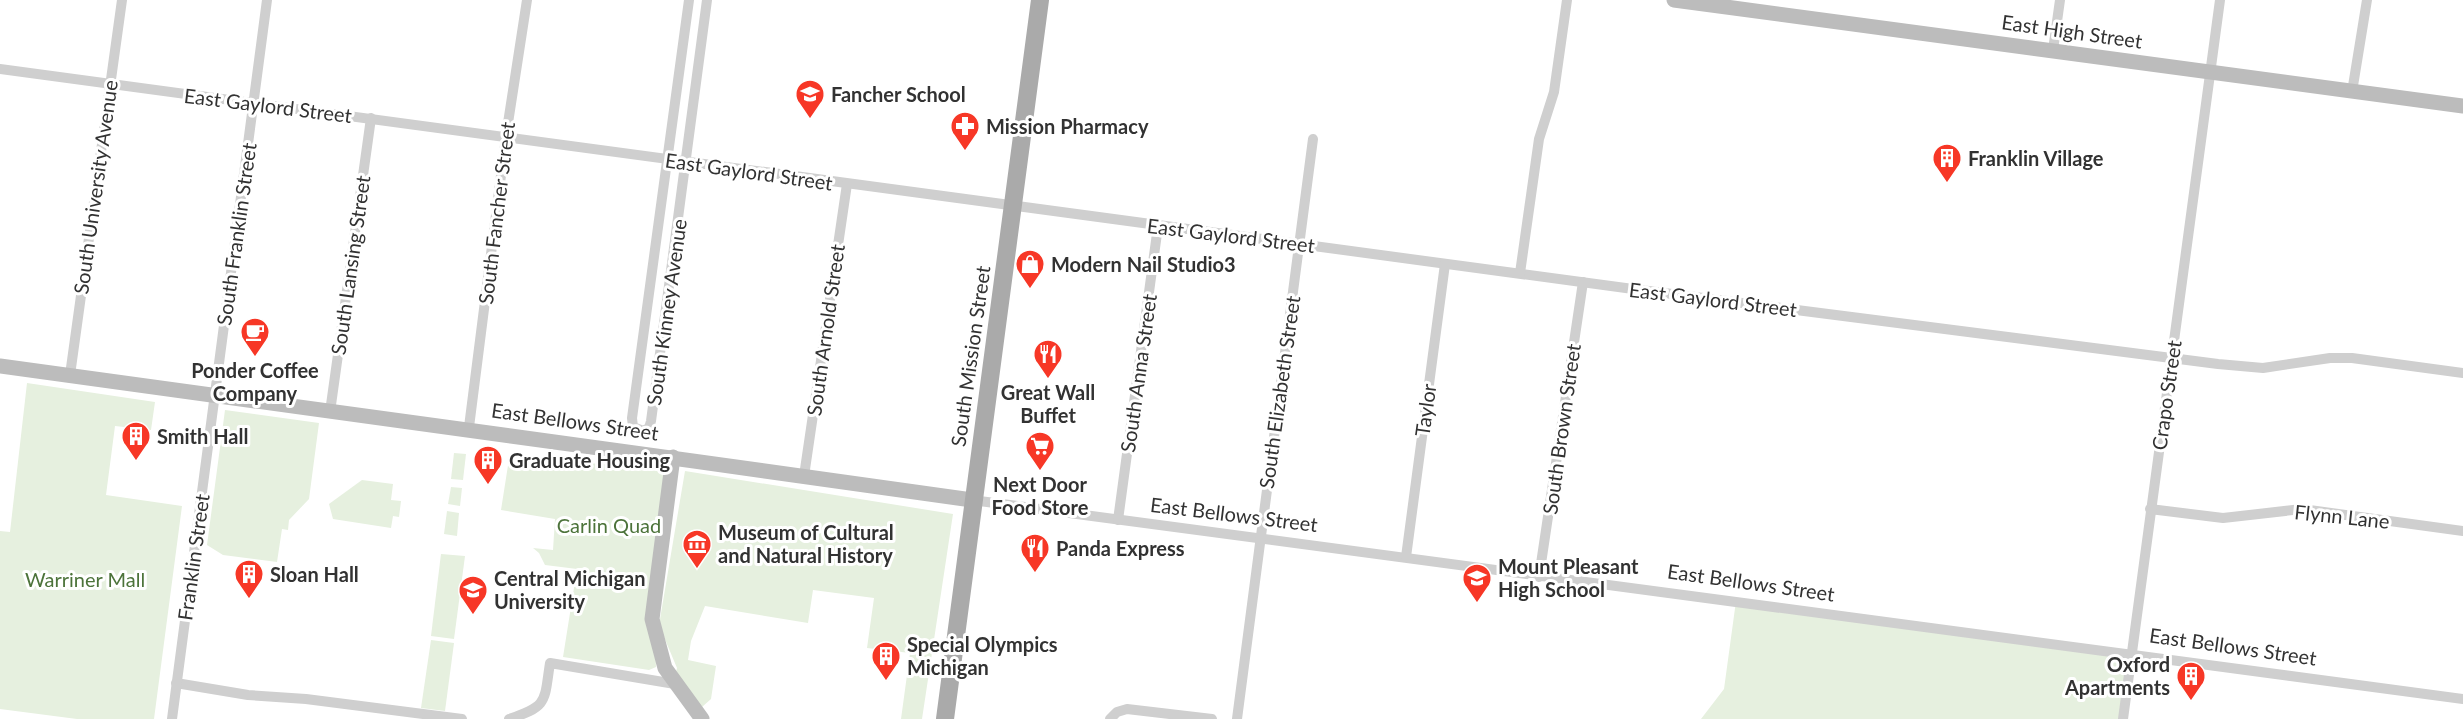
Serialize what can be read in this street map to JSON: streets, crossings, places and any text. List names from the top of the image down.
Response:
{
  "streets": {
    "main road": ["South Mission Street"],
    "street": [
      "East High Street",
      "East Gaylord Street",
      "South University Avenue",
      "South Fancher Street",
      "South Franklin Street",
      "South Lansing Street",
      "South Kinney Avenue",
      "South Arnold Street",
      "South Anna Street",
      "South Elizabeth Street",
      "Crapo Street",
      "Taylor",
      "East Bellows Street",
      "South Brown Street",
      "Flynn Lane",
      "Franklin Street"
    ]
  },
  "crossings": [
    ["East High Street", "Crapo Street"],
    ["East Gaylord Street", "South University Avenue"],
    ["East Gaylord Street", "South Fancher Street"],
    ["East Gaylord Street", "South Franklin Street"],
    ["East Gaylord Street", "South Lansing Street"],
    ["East Gaylord Street", "South Kinney Avenue"],
    ["East Gaylord Street", "South Arnold Street"],
    ["East Gaylord Street", "South Mission Street"],
    ["East Gaylord Street", "South Anna Street"],
    ["East Gaylord Street", "South Elizabeth Street"],
    ["East Gaylord Street", "Crapo Street"],
    ["East Gaylord Street", "Taylor"],
    ["East Gaylord Street", "South Brown Street"],
    ["South University Avenue", "East Bellows Street"],
    ["South Fancher Street", "East Bellows Street"],
    ["South Franklin Street", "East Bellows Street"],
    ["South Franklin Street", "Franklin Street"],
    ["South Lansing Street", "East Bellows Street"],
    ["South Arnold Street", "East Bellows Street"],
    ["South Mission Street", "East Bellows Street"],
    ["South Anna Street", "East Bellows Street"],
    ["South Elizabeth Street", "East Bellows Street"],
    ["Crapo Street", "East Bellows Street"],
    ["Crapo Street", "Flynn Lane"],
    ["Taylor", "East Bellows Street"],
    ["East Bellows Street", "South Brown Street"],
    ["East Bellows Street", "Franklin Street"]
  ],
  "parks": ["Carlin Quad", "Warriner Mall"],
  "places": {
    "school or university": ["Fancher School", "Mount Pleasant High School", "Central Michigan University"],
    "pharmacy": ["Mission Pharmacy"],
    "building": [
      "Franklin Village",
      "Smith Hall",
      "Graduate Housing",
      "Sloan Hall",
      "Special Olympics Michigan",
      "Oxford Apartments"
    ],
    "shop": ["Modern Nail Studio3"],
    "cafe": ["Ponder Coffee Company"],
    "restaurant": ["Great Wall Buffet", "Panda Express"],
    "supermarket": ["Next Door Food Store"],
    "museum": ["Museum of Cultural and Natural History"]
  }
}
